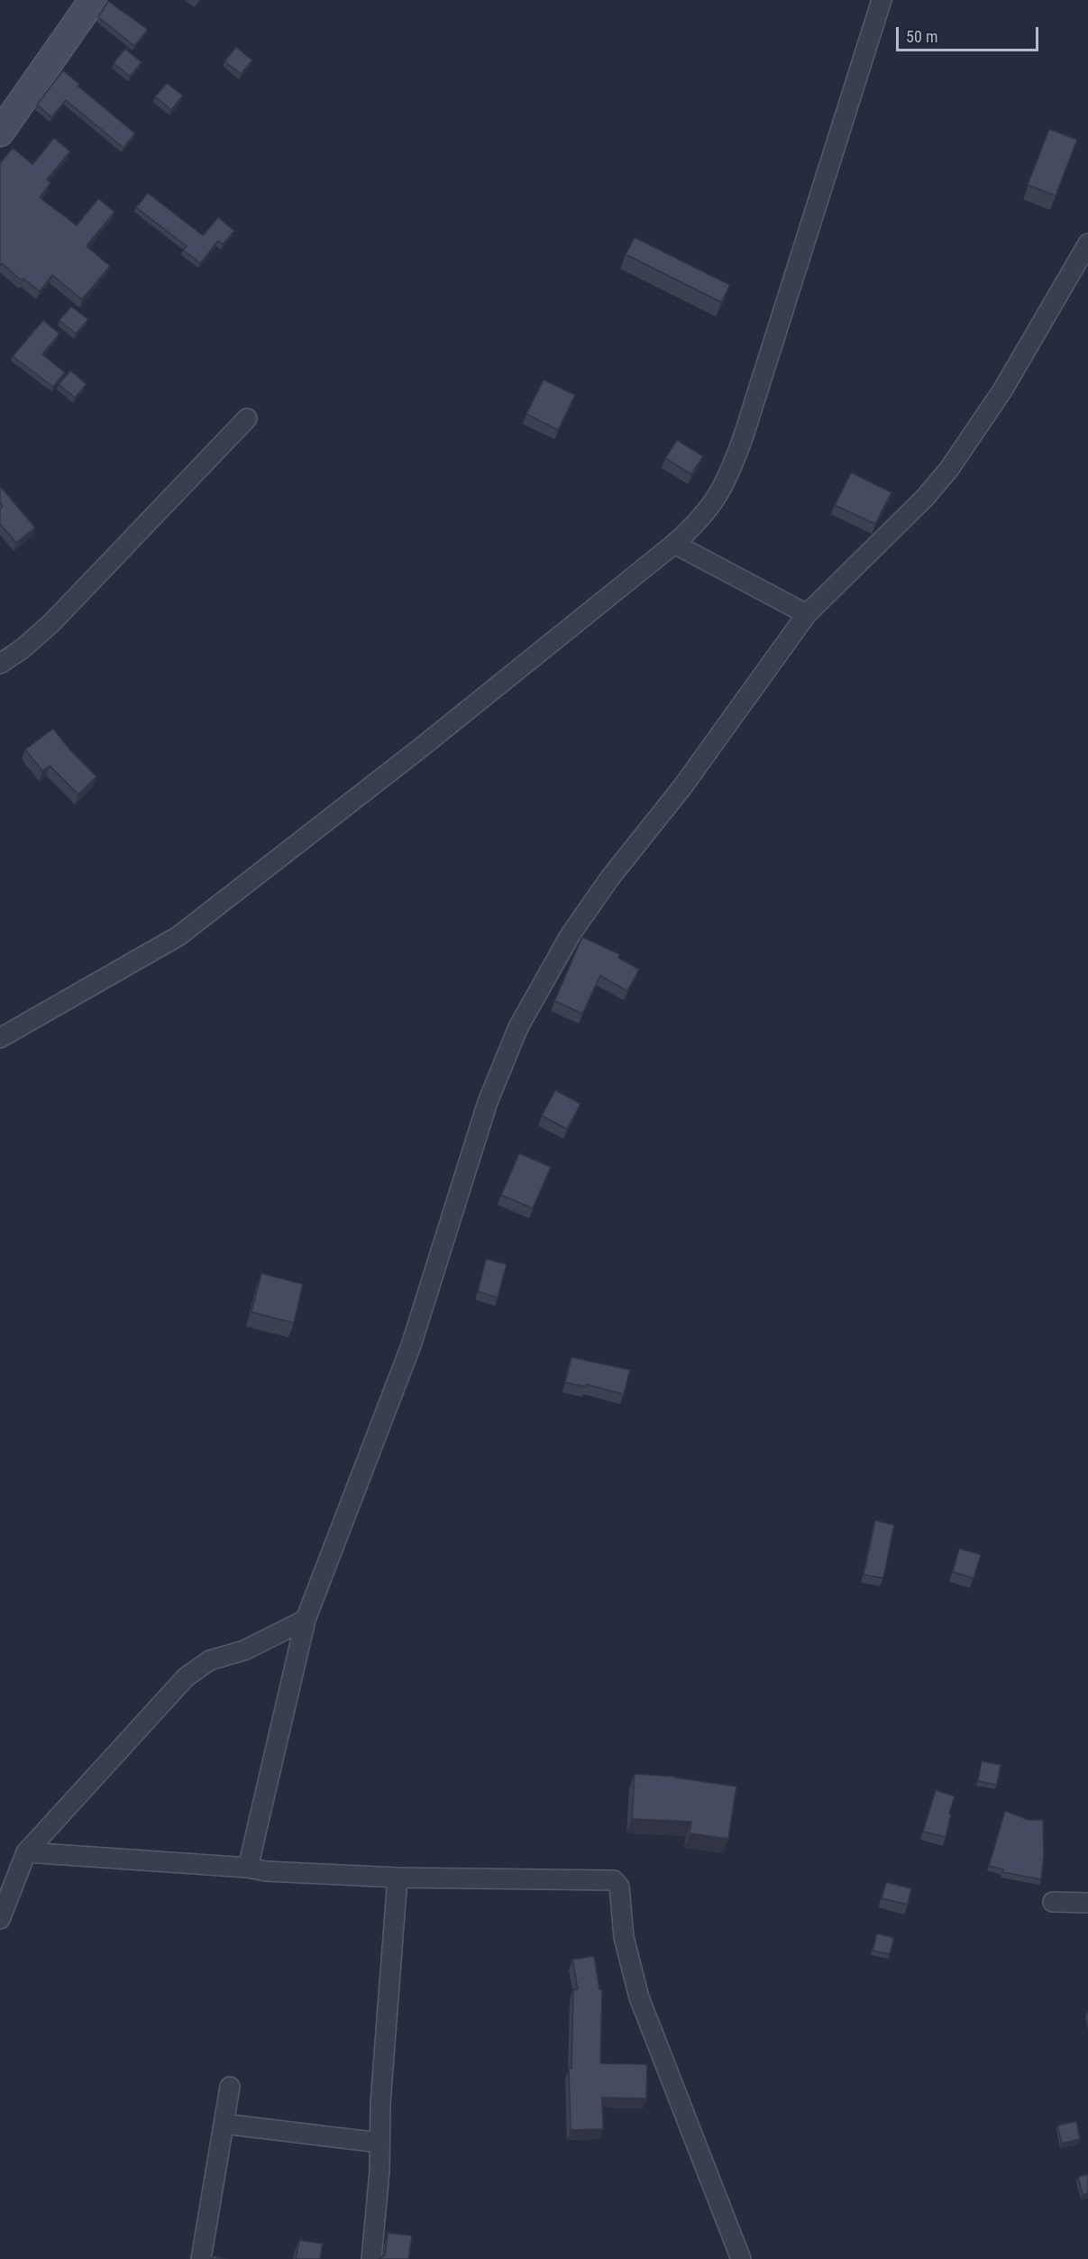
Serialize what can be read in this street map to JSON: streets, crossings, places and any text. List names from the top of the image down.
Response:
{
  "scale_bar": "50 m"
}
